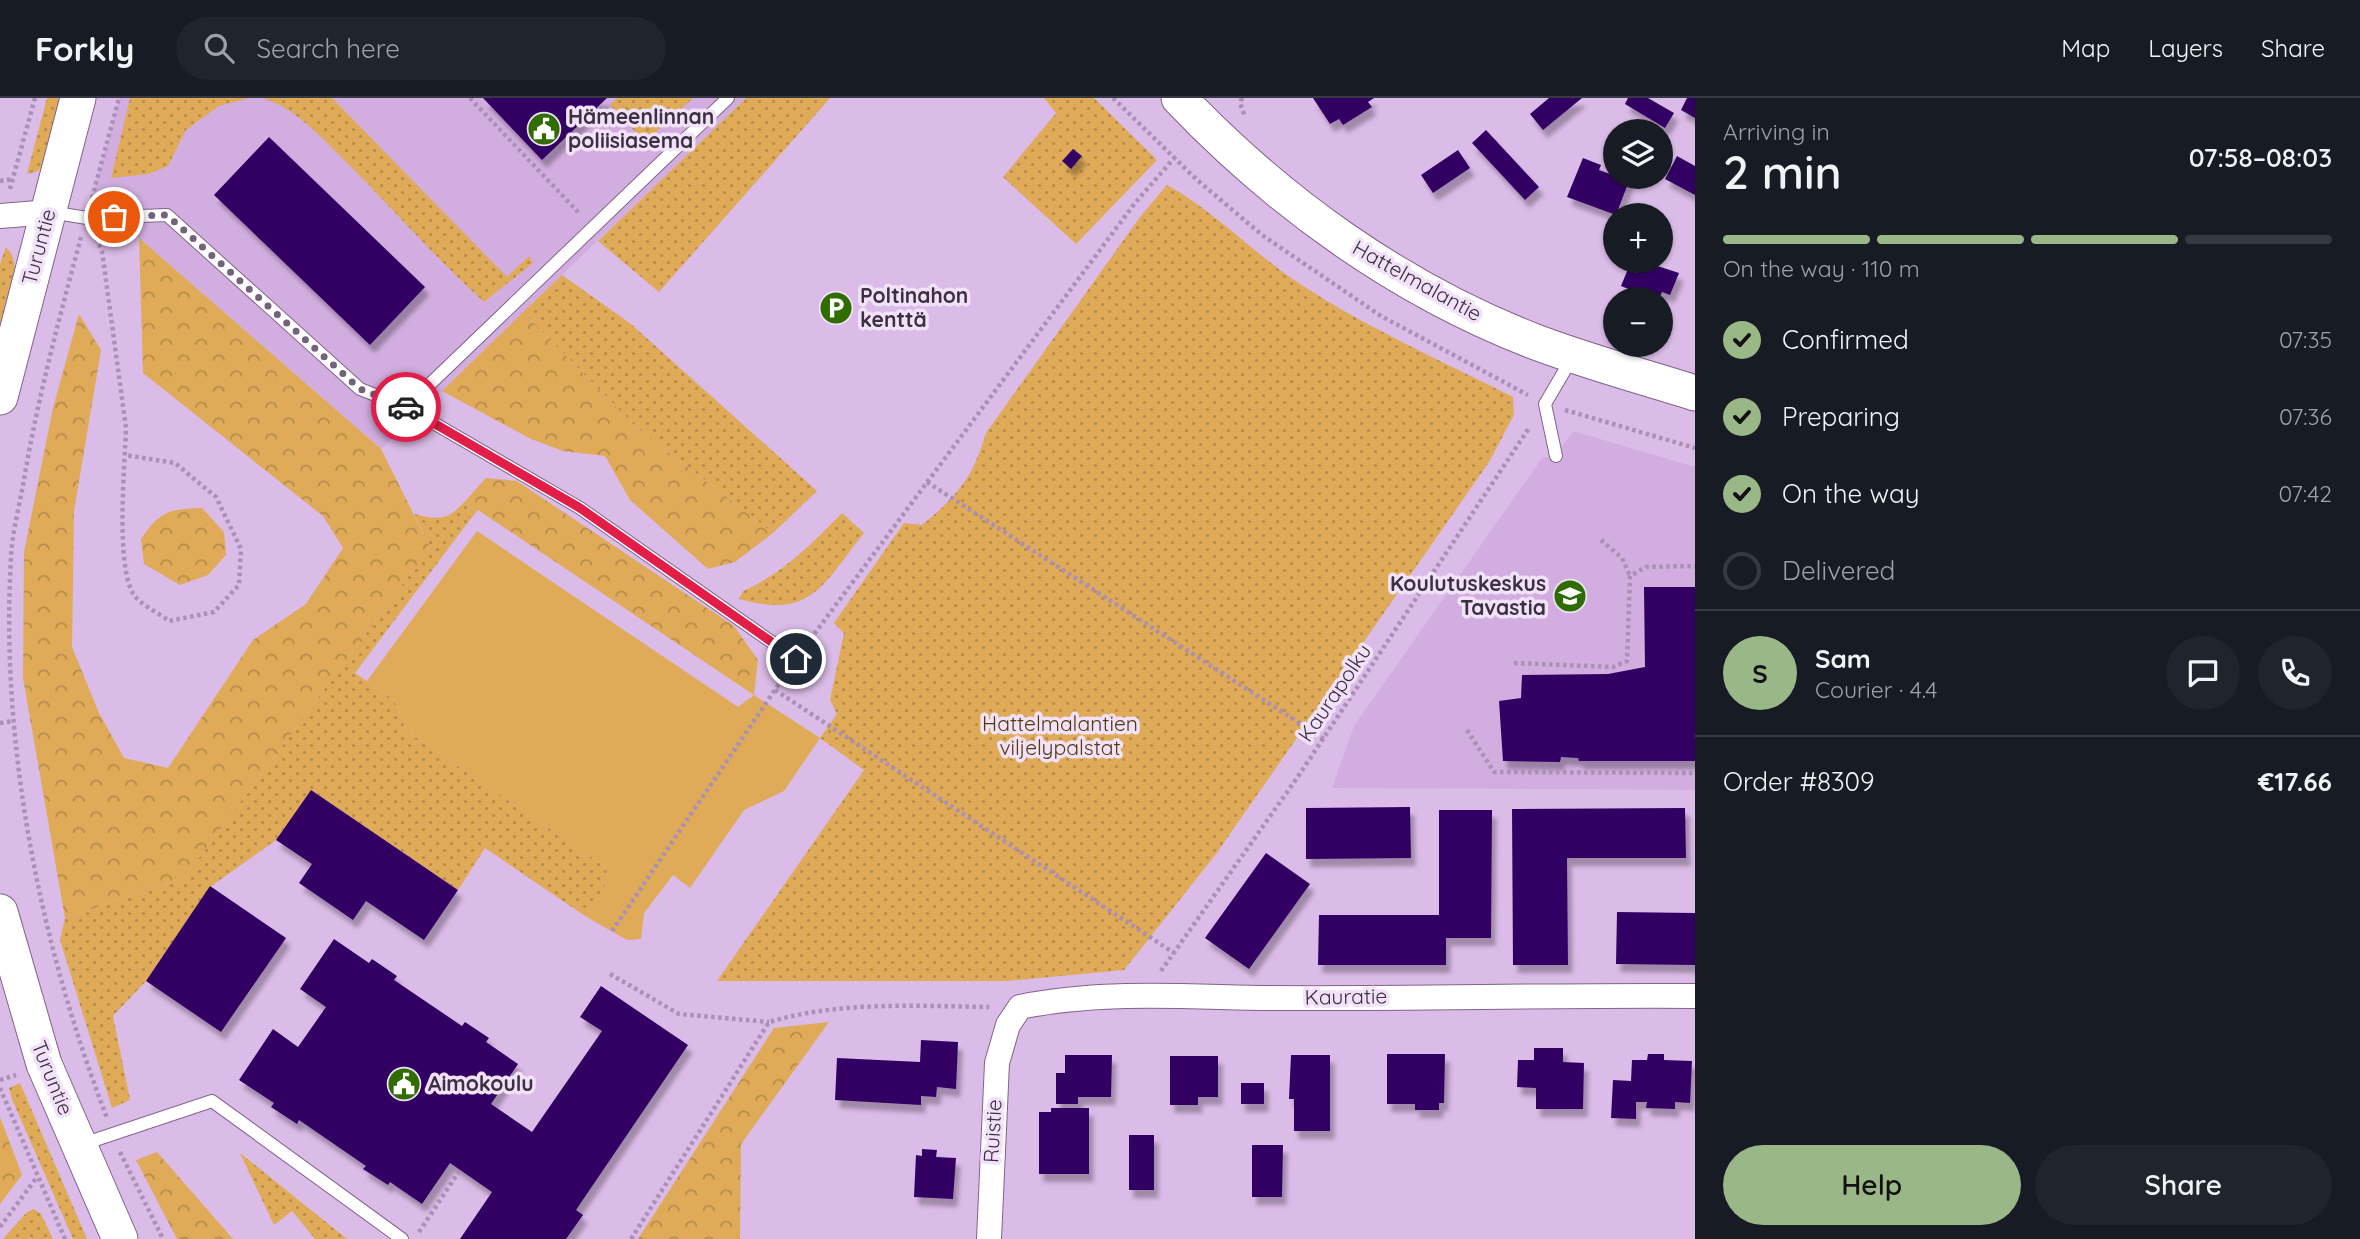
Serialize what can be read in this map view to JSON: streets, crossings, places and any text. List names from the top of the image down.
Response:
{
  "streets": {
    "main road": ["Turuntie", "Hattelmalantie"],
    "street": ["Kauratie", "Ruistie"],
    "path": ["Kaurapolku"]
  },
  "crossings": [
    ["Kaurapolku", "Kauratie"],
    ["Kauratie", "Ruistie"]
  ],
  "parks": ["Hattelmalantien viljelypalstat"],
  "places": {
    "public building": ["Hämeenlinnan poliisiasema", "Aimokoulu"],
    "parking": ["Poltinahon kenttä"],
    "school or university": ["Koulutuskeskus Tavastia"]
  },
  "page": {
    "header": "Forkly",
    "search": "Search here",
    "nav": ["Map", "Layers", "Share"],
    "heading": ["2 min", "Arriving in", "07:58–08:03"],
    "panel": [
      "Sam",
      "Courier · 4.4",
      "Order #8309",
      "€17.66"
    ],
    "map_buttons": ["+", "−"],
    "bar": "On the way · 110 m",
    "list": [
      ["Confirmed", "07:35"],
      ["Preparing", "07:36"],
      ["On the way", "07:42"],
      "Delivered"
    ],
    "round": "S",
    "buttons": ["Help", "Share"]
  }
}
